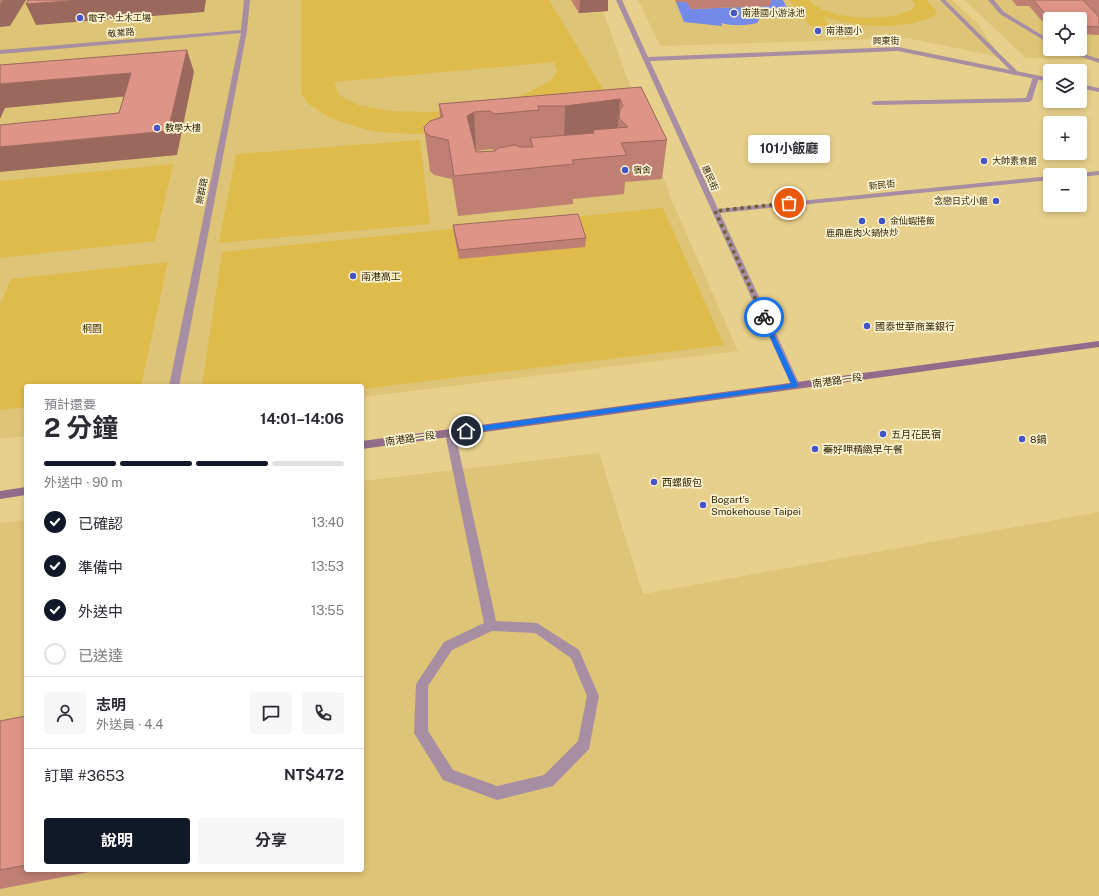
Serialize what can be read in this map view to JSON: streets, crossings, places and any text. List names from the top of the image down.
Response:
{
  "streets": {
    "main road": ["南港路一段"],
    "street": [
      "敬業路",
      "興東街",
      "惠民街",
      "新民街",
      "樂群路"
    ]
  },
  "crossings": [
    ["敬業路", "樂群路"],
    ["興東街", "惠民街"],
    ["惠民街", "新民街"],
    ["惠民街", "南港路一段"]
  ],
  "parks": ["桐園"],
  "places": [
    "南港國小游泳池",
    "電子、土木工場",
    "南港國小",
    "教學大樓",
    "大帥素食館",
    "宿舍",
    "念戀日式小館",
    "101小飯廳",
    "鹿鼎鹿肉火鍋快炒",
    "金仙蝦捲飯",
    "南港高工",
    "國泰世華商業銀行",
    "五月花民宿",
    "8鍋",
    "蓁好呷精緻早午餐",
    "西螺飯包",
    "Bogart's Smokehouse Taipei"
  ],
  "page": {
    "map_buttons": ["+", "−"],
    "bubble": "101小飯廳",
    "heading": ["2 分鐘", "預計還要", "14:01–14:06"],
    "panel": [
      "志明",
      "外送員 · 4.4",
      "訂單 #3653",
      "NT$472"
    ],
    "bar": "外送中 · 90 m",
    "list": [
      ["已確認", "13:40"],
      ["準備中", "13:53"],
      ["外送中", "13:55"],
      "已送達"
    ],
    "buttons": ["說明", "分享"]
  }
}
